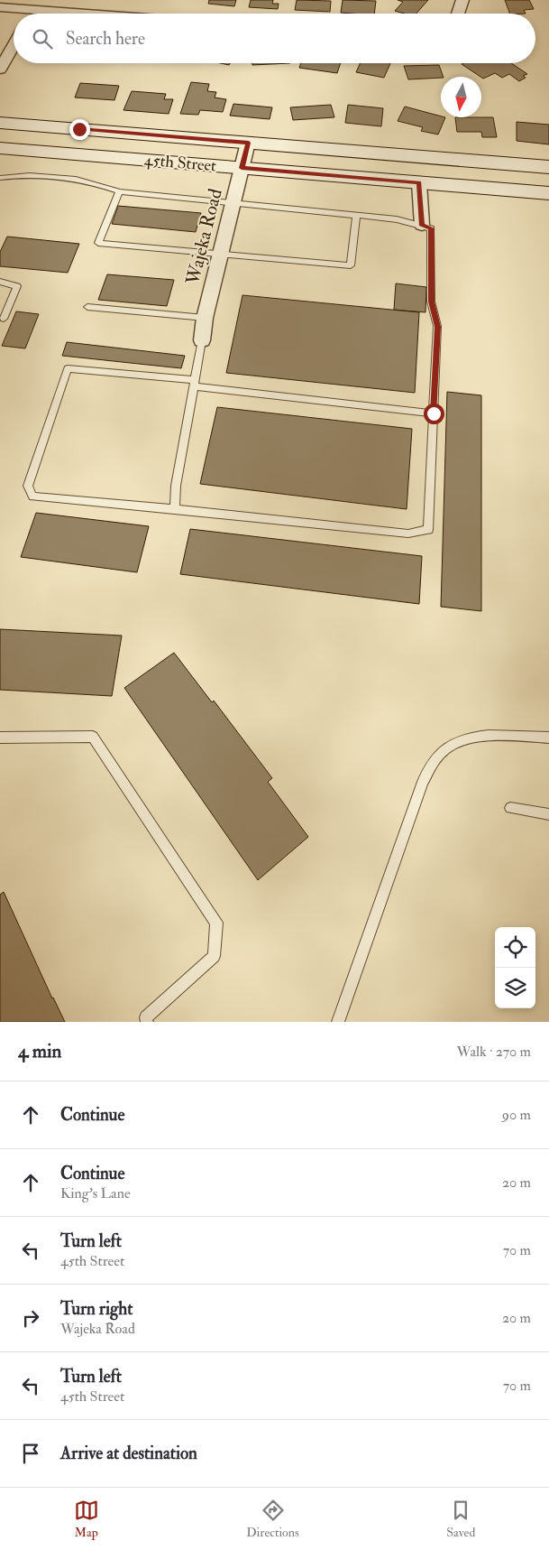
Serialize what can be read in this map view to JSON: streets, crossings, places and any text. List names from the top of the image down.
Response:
{
  "streets": {
    "main road": ["45th Street"],
    "street": ["Wajeka Road"]
  },
  "crossings": [
    ["45th Street", "Wajeka Road"]
  ],
  "north": "bottom",
  "page": {
    "search": "Search here",
    "heading": ["4 min", "Walk · 270 m"],
    "list": [
      ["Continue", "90 m"],
      ["Continue", "King's Lane", "20 m"],
      ["Turn left", "45th Street", "70 m"],
      ["Turn right", "Wajeka Road", "20 m"],
      ["Turn left", "45th Street", "70 m"],
      "Arrive at destination"
    ],
    "nav": ["Map", "Directions", "Saved"]
  }
}
